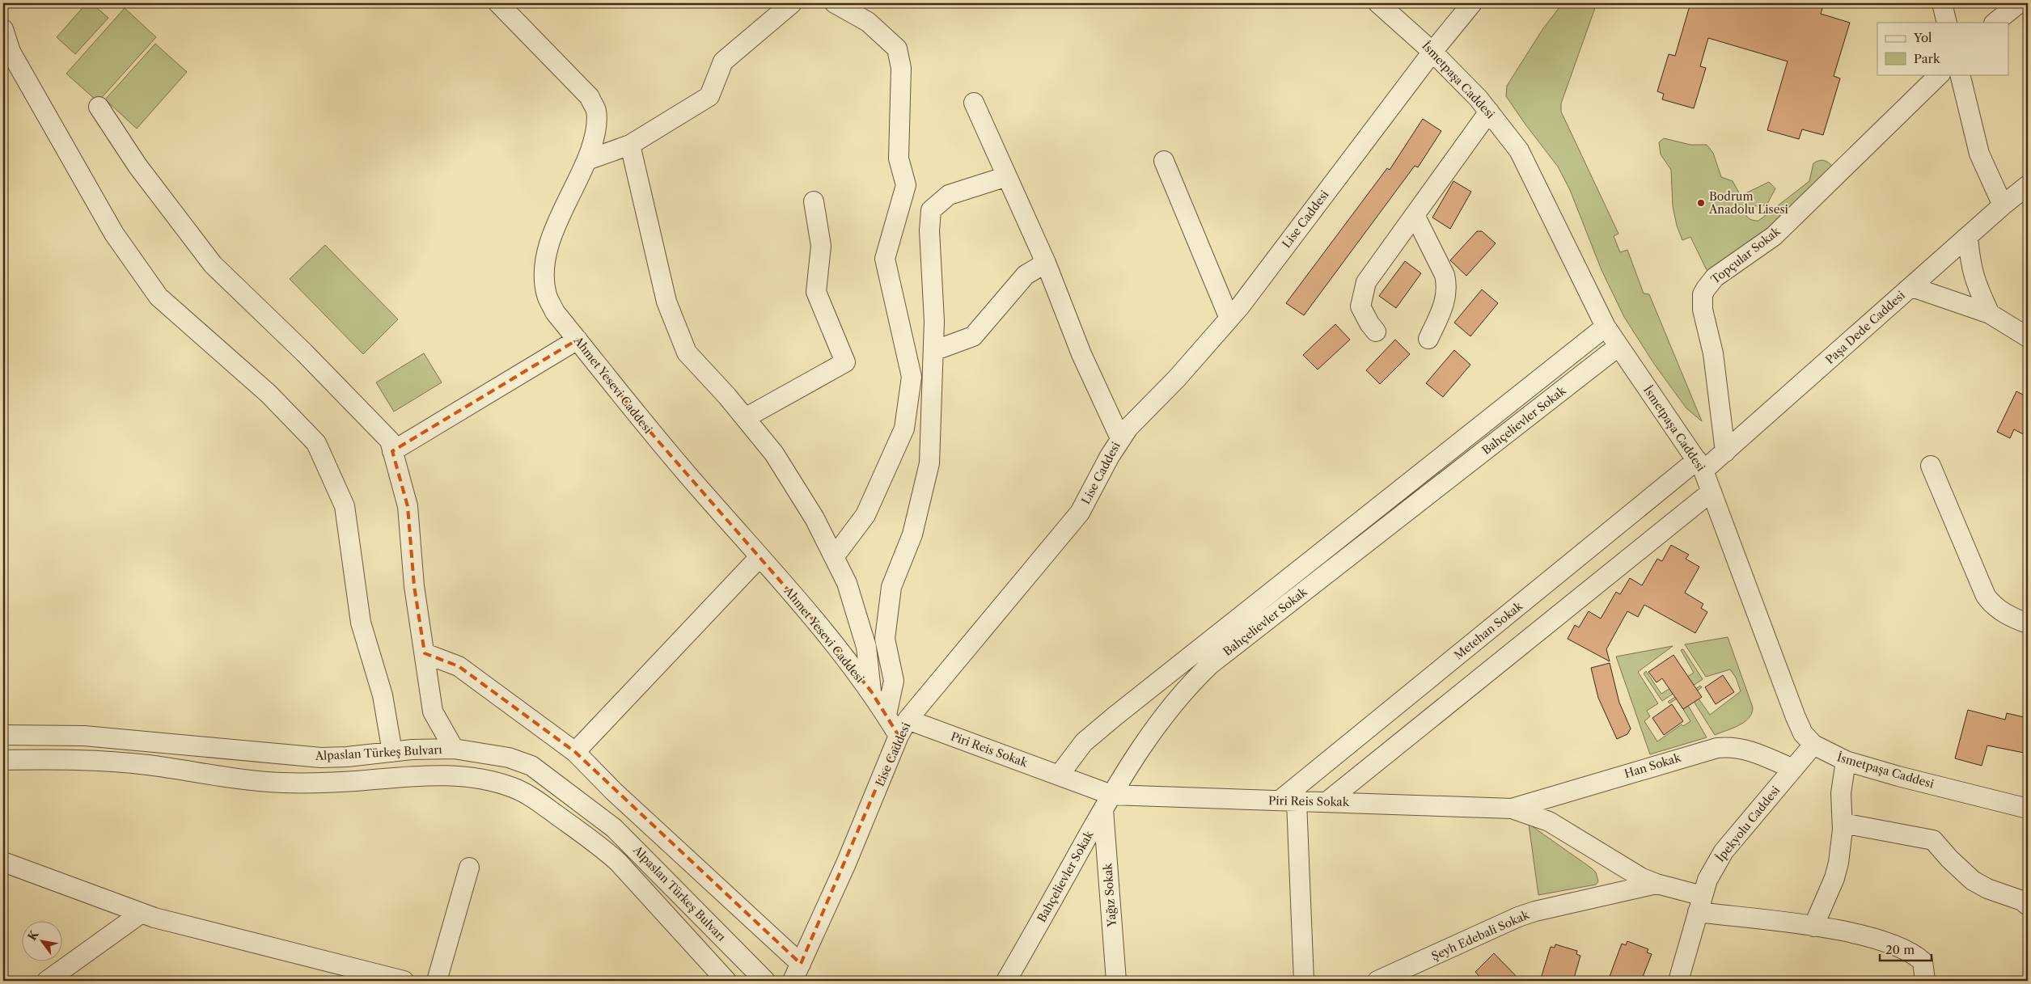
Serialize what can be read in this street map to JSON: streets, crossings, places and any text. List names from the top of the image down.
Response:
{
  "streets": {
    "street": [
      "İsmetpaşa Caddesi",
      "Lise Caddesi",
      "Topçular Sokak",
      "Paşa Dede Caddesi",
      "Ahmet Yesevi Caddesi",
      "Bahçelievler Sokak",
      "Metehan Sokak",
      "Piri Reis Sokak",
      "Alpaslan Türkeş Bulvarı",
      "Han Sokak",
      "İpekyolu Caddesi",
      "Yağız Sokak",
      "Şeyh Edebali Sokak"
    ]
  },
  "crossings": [
    ["İsmetpaşa Caddesi", "Lise Caddesi"],
    ["İsmetpaşa Caddesi", "Paşa Dede Caddesi"],
    ["İsmetpaşa Caddesi", "Bahçelievler Sokak"],
    ["İsmetpaşa Caddesi", "Metehan Sokak"],
    ["İsmetpaşa Caddesi", "İpekyolu Caddesi"],
    ["Lise Caddesi", "Ahmet Yesevi Caddesi"],
    ["Lise Caddesi", "Piri Reis Sokak"],
    ["Topçular Sokak", "Paşa Dede Caddesi"],
    ["Paşa Dede Caddesi", "Metehan Sokak"],
    ["Ahmet Yesevi Caddesi", "Piri Reis Sokak"],
    ["Bahçelievler Sokak", "Piri Reis Sokak"],
    ["Bahçelievler Sokak", "Yağız Sokak"],
    ["Metehan Sokak", "Piri Reis Sokak"],
    ["Piri Reis Sokak", "Han Sokak"],
    ["Piri Reis Sokak", "İpekyolu Caddesi"],
    ["Piri Reis Sokak", "Yağız Sokak"],
    ["Piri Reis Sokak", "Şeyh Edebali Sokak"],
    ["Han Sokak", "İpekyolu Caddesi"]
  ],
  "places": ["Bodrum Anadolu Lisesi"],
  "legend": ["Yol", "Park"],
  "scale_bar": "20 m",
  "north": "top left"
}
